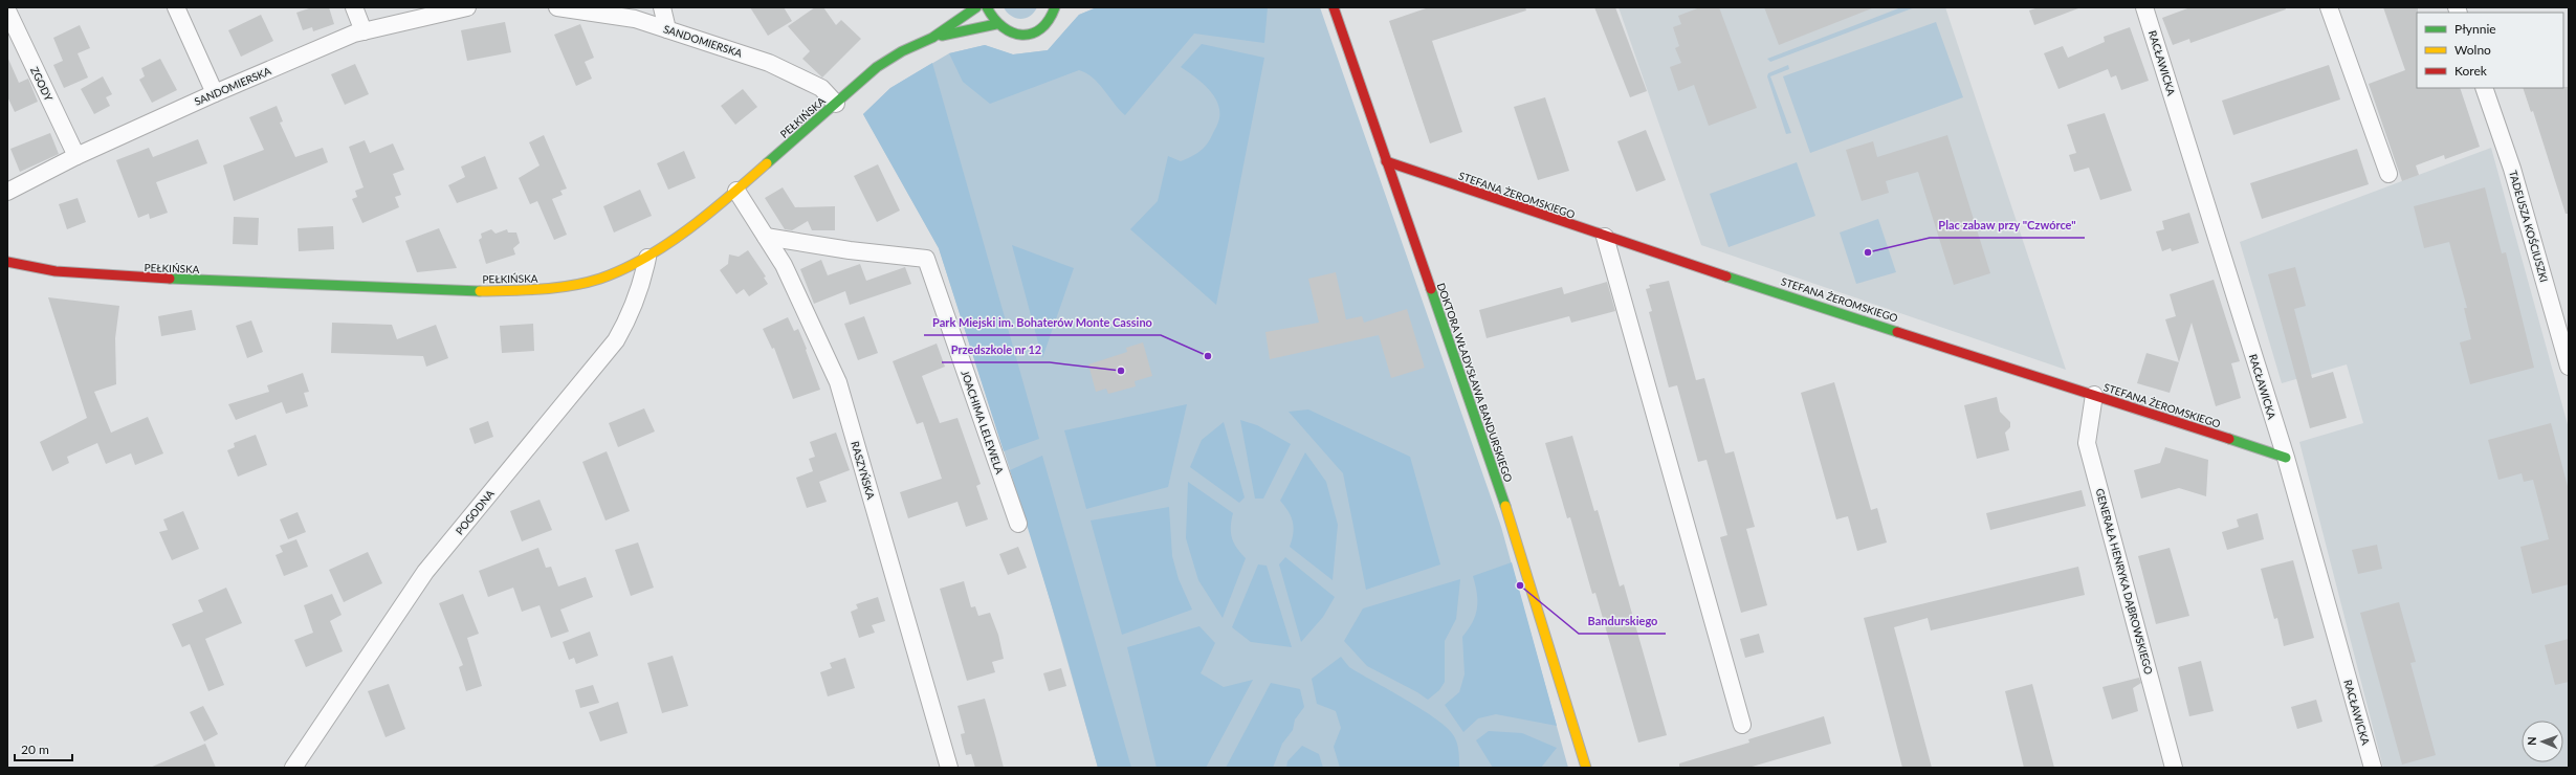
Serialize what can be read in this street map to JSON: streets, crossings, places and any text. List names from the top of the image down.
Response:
{
  "streets": {
    "street": [
      "SANDOMIERSKA",
      "RACŁAWICKA",
      "ZGODY",
      "PEŁKIŃSKA",
      "STEFANA ŻEROMSKIEGO",
      "TADEUSZA KOŚCIUSZKI",
      "DOKTORA WŁADYSŁAWA BANDURSKIEGO",
      "JOACHIMA LELEWELA",
      "RASZYŃSKA",
      "POGODNA",
      "GENERAŁA HENRYKA DĄBROWSKIEGO"
    ]
  },
  "crossings": [
    ["SANDOMIERSKA", "ZGODY"],
    ["SANDOMIERSKA", "PEŁKIŃSKA"],
    ["RACŁAWICKA", "STEFANA ŻEROMSKIEGO"],
    ["PEŁKIŃSKA", "RASZYŃSKA"],
    ["PEŁKIŃSKA", "POGODNA"],
    ["STEFANA ŻEROMSKIEGO", "DOKTORA WŁADYSŁAWA BANDURSKIEGO"],
    ["STEFANA ŻEROMSKIEGO", "GENERAŁA HENRYKA DĄBROWSKIEGO"],
    ["JOACHIMA LELEWELA", "RASZYŃSKA"]
  ],
  "places": [
    "Plac zabaw przy \"Czwórce\"",
    "Park Miejski im. Bohaterów Monte Cassino",
    "Przedszkole nr 12",
    "Bandurskiego"
  ],
  "legend": ["Płynnie", "Wolno", "Korek"],
  "scale_bar": "20 m",
  "north": "left"
}
